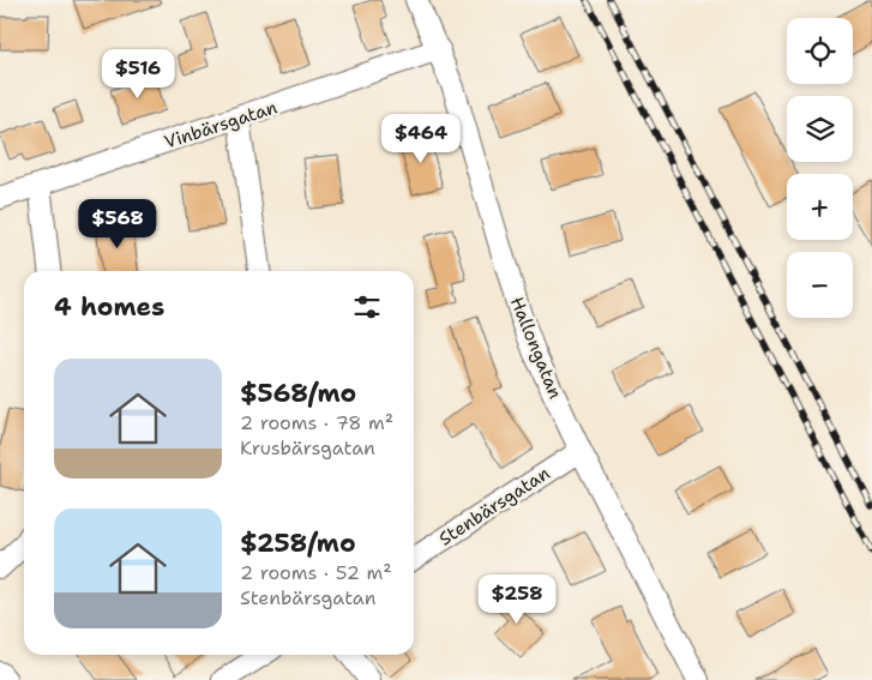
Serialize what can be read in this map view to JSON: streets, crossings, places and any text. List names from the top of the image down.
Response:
{
  "streets": {
    "street": ["Vinbärsgatan", "Hallongatan", "Stenbärsgatan"]
  },
  "crossings": [
    ["Vinbärsgatan", "Hallongatan"],
    ["Hallongatan", "Stenbärsgatan"]
  ],
  "page": {
    "map_buttons": ["+", "−"],
    "price": [
      "$516",
      "$464",
      "$568",
      "$258"
    ],
    "heading": "4 homes",
    "list": [
      {
        "name": "$568/mo",
        "note": "2 rooms · 78 m² · Krusbärsgatan"
      },
      {
        "name": "$258/mo",
        "note": "2 rooms · 52 m² · Stenbärsgatan"
      }
    ]
  }
}
